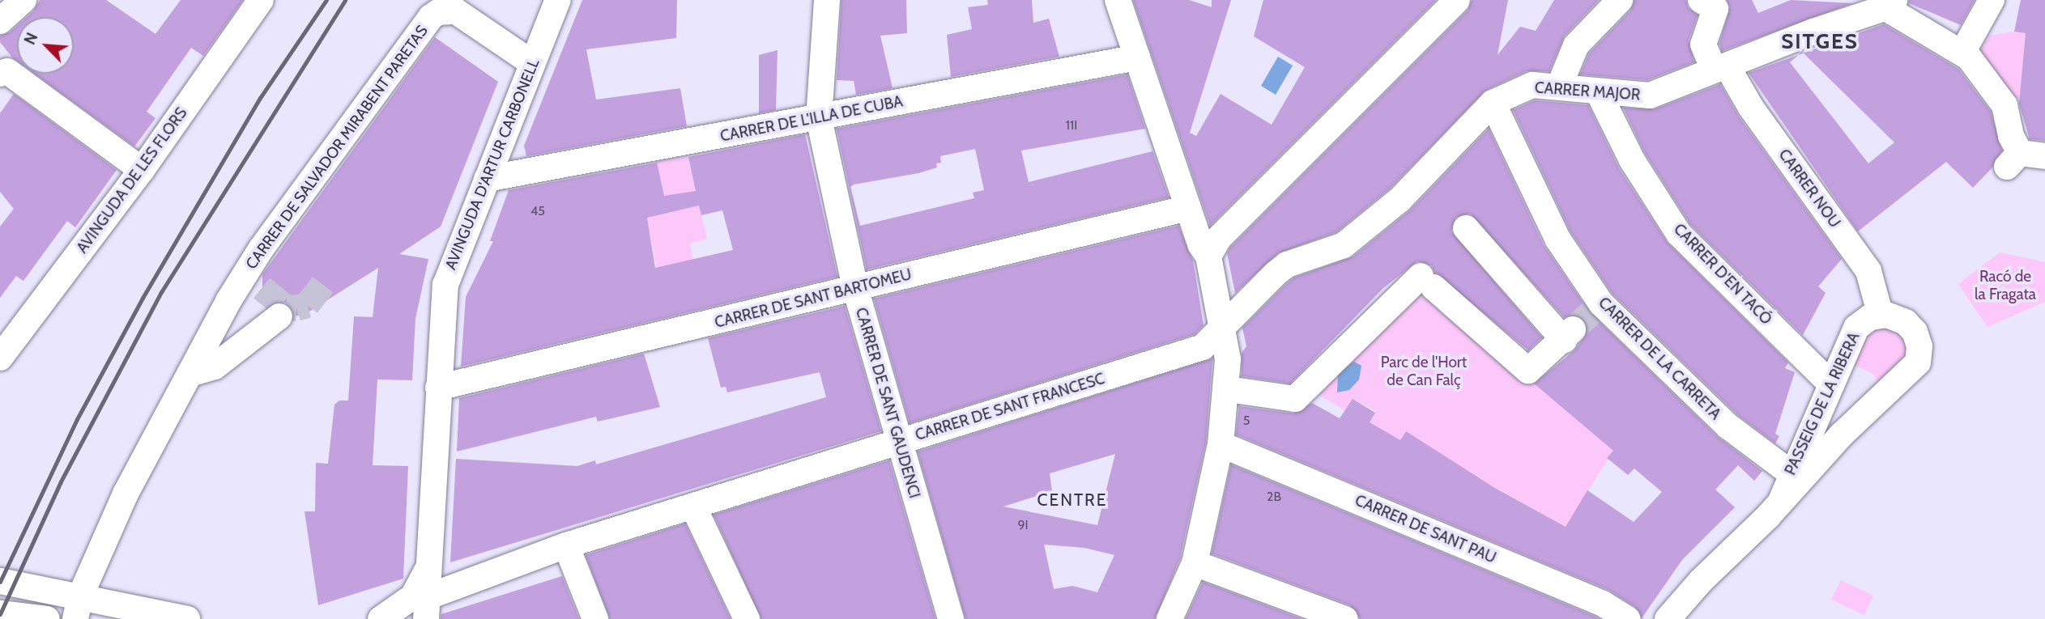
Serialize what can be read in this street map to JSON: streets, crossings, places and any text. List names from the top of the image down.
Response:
{
  "streets": {
    "street": [
      "CARRER MAJOR",
      "CARRER DE L'ILLA DE CUBA",
      "CARRER DE SALVADOR MIRABENT PARETAS",
      "AVINGUDA D'ARTUR CARBONELL",
      "AVINGUDA DE LES FLORS",
      "CARRER NOU",
      "CARRER D'EN TACÓ",
      "CARRER DE SANT BARTOMEU",
      "CARRER DE LA CARRETA",
      "CARRER DE SANT GAUDENCI",
      "PASSEIG DE LA RIBERA",
      "CARRER DE SANT FRANCESC",
      "CARRER DE SANT PAU"
    ]
  },
  "crossings": [
    ["CARRER MAJOR", "CARRER NOU"],
    ["CARRER MAJOR", "CARRER D'EN TACÓ"],
    ["CARRER MAJOR", "CARRER DE LA CARRETA"],
    ["CARRER MAJOR", "CARRER DE SANT FRANCESC"],
    ["CARRER DE L'ILLA DE CUBA", "AVINGUDA D'ARTUR CARBONELL"],
    ["CARRER DE L'ILLA DE CUBA", "CARRER DE SANT GAUDENCI"],
    ["CARRER DE SALVADOR MIRABENT PARETAS", "AVINGUDA D'ARTUR CARBONELL"],
    ["AVINGUDA D'ARTUR CARBONELL", "CARRER DE SANT BARTOMEU"],
    ["AVINGUDA D'ARTUR CARBONELL", "CARRER DE SANT FRANCESC"],
    ["CARRER NOU", "PASSEIG DE LA RIBERA"],
    ["CARRER D'EN TACÓ", "PASSEIG DE LA RIBERA"],
    ["CARRER DE SANT BARTOMEU", "CARRER DE SANT GAUDENCI"],
    ["CARRER DE LA CARRETA", "PASSEIG DE LA RIBERA"],
    ["CARRER DE SANT GAUDENCI", "CARRER DE SANT FRANCESC"]
  ],
  "districts": ["SITGES", "CENTRE"],
  "parks": ["Racó de la Fragata", "Parc de l'Hort de Can Falç"],
  "house_numbers": [
    "11I",
    "45",
    "5",
    "2B",
    "9I"
  ],
  "north": "top left"
}
